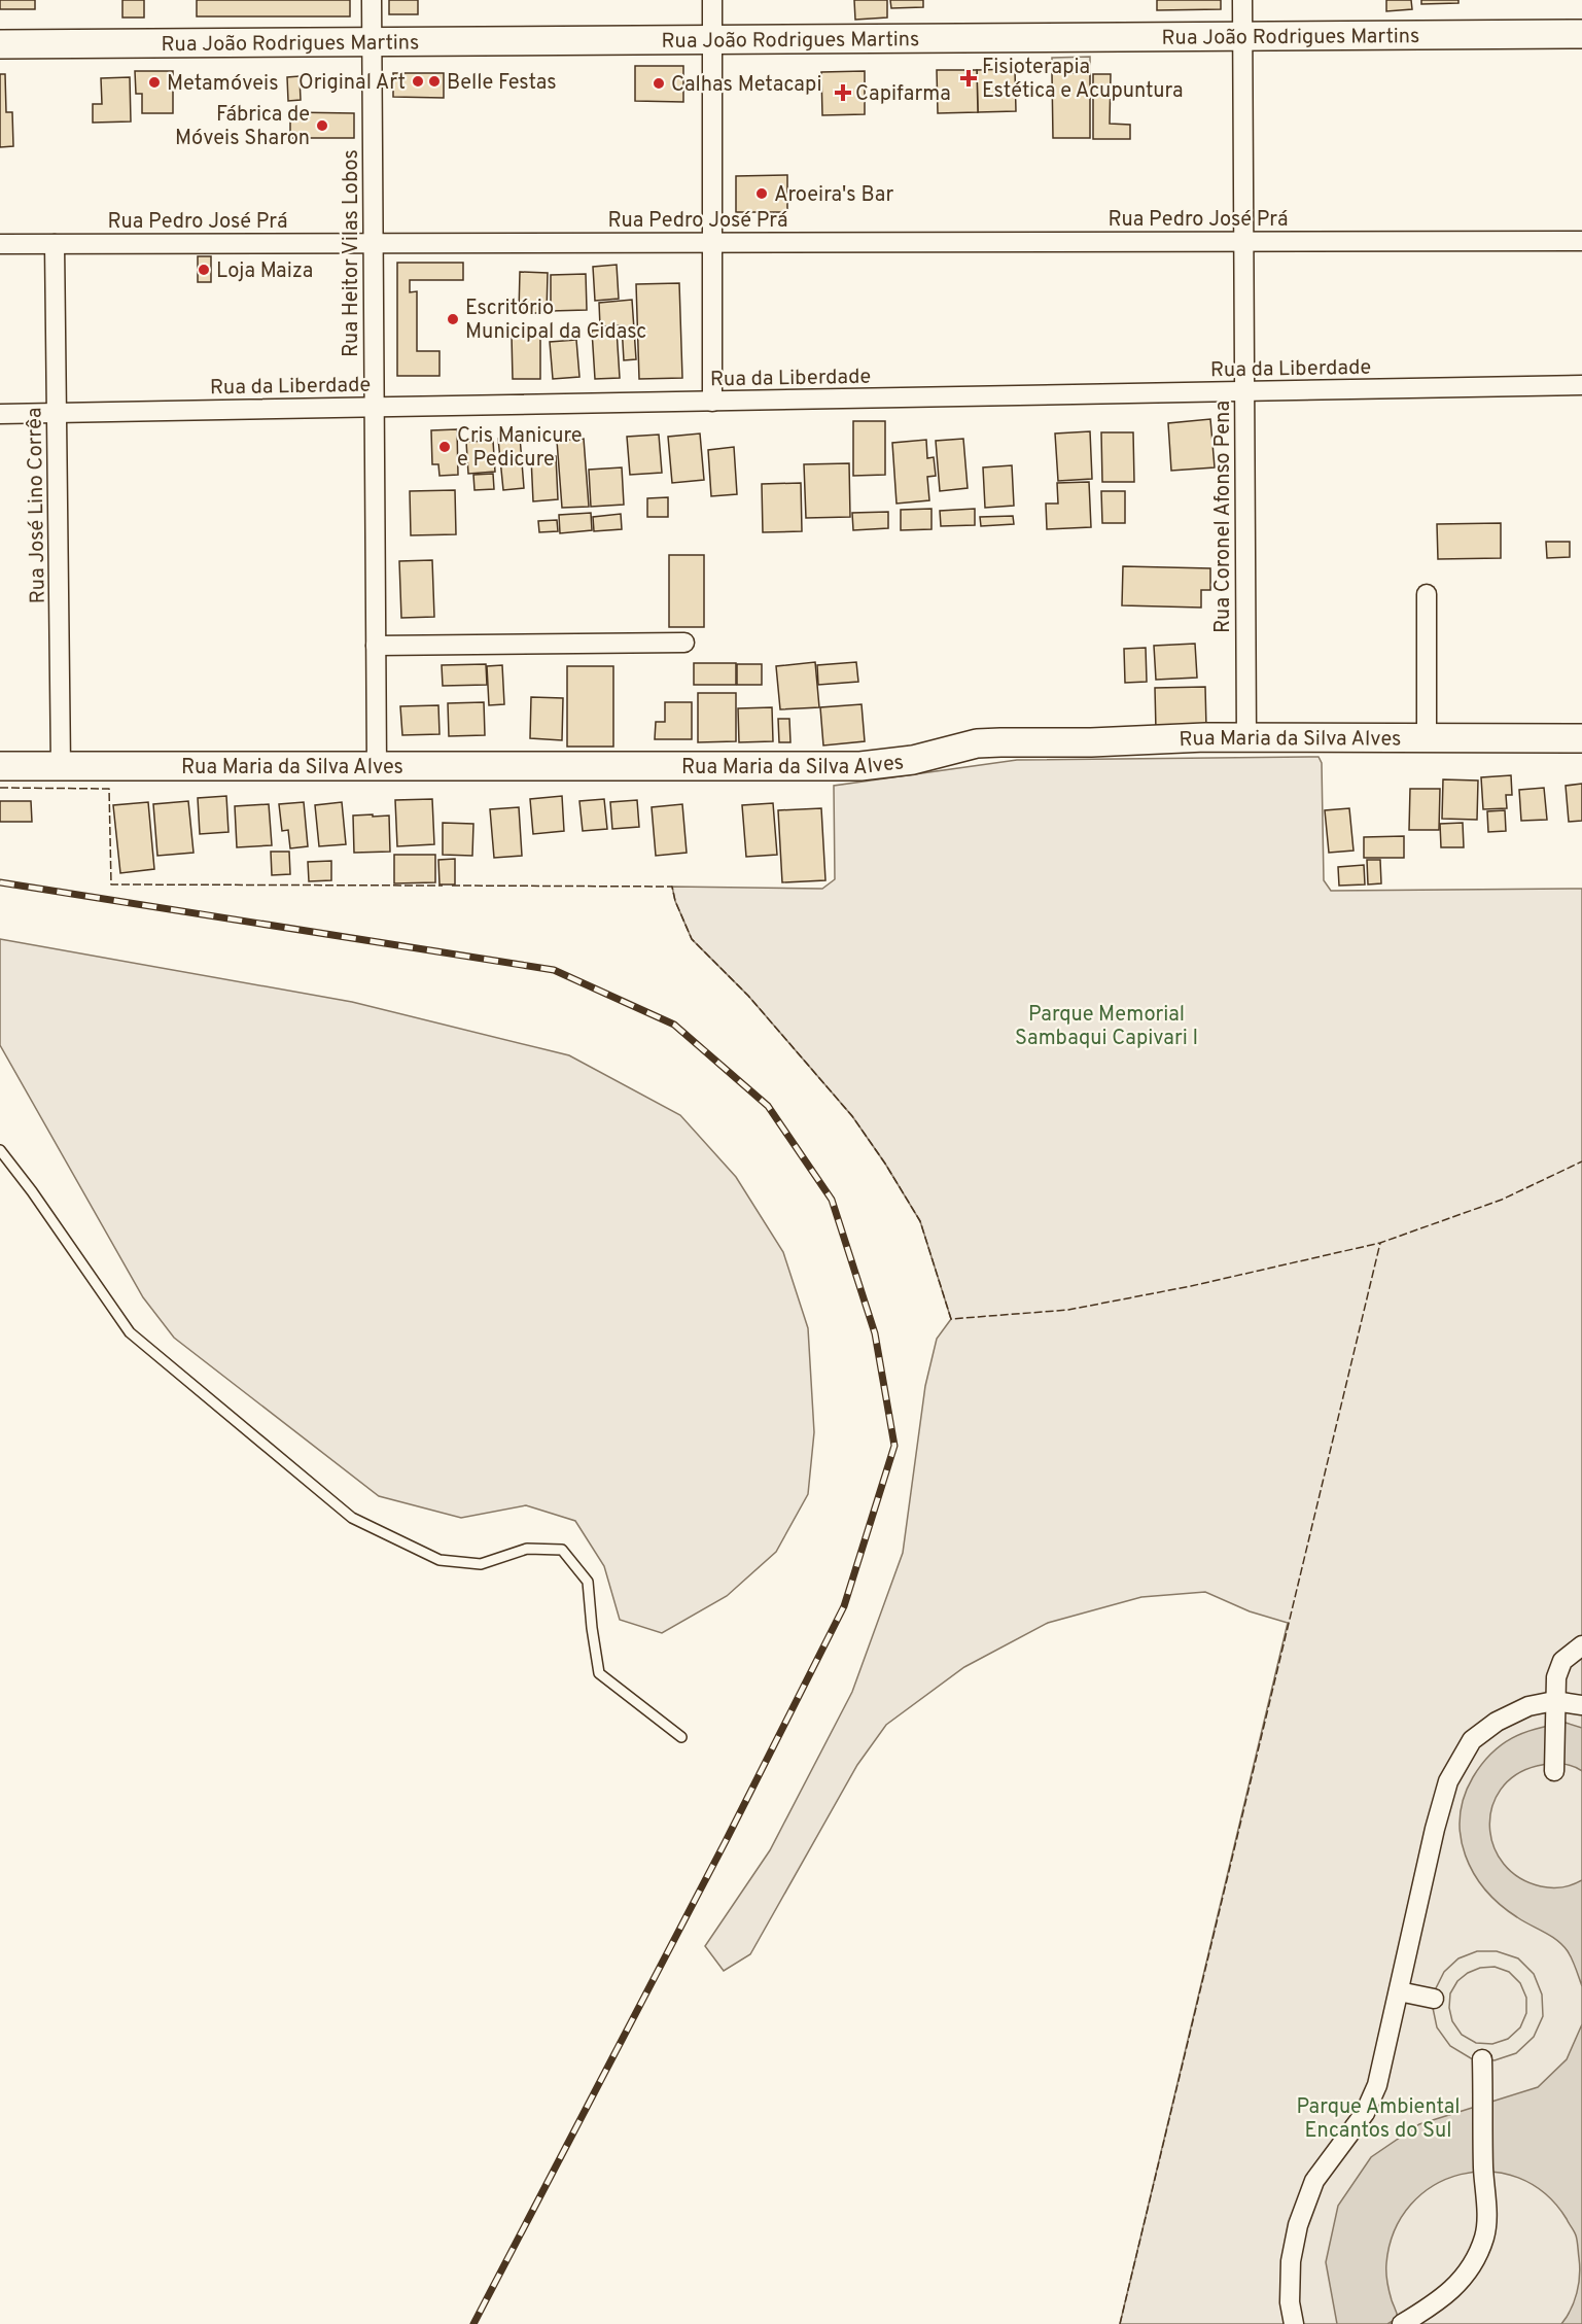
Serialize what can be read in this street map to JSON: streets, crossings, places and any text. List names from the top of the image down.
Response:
{
  "streets": {
    "street": [
      "Rua João Rodrigues Martins",
      "Rua Pedro José Prá",
      "Rua Heitor Vilas Lobos",
      "Rua da Liberdade",
      "Rua José Lino Corrêa",
      "Rua Coronel Afonso Pena",
      "Rua Maria da Silva Alves"
    ]
  },
  "crossings": [
    ["Rua João Rodrigues Martins", "Rua Heitor Vilas Lobos"],
    ["Rua João Rodrigues Martins", "Rua Coronel Afonso Pena"],
    ["Rua Pedro José Prá", "Rua Heitor Vilas Lobos"],
    ["Rua Pedro José Prá", "Rua José Lino Corrêa"],
    ["Rua Pedro José Prá", "Rua Coronel Afonso Pena"],
    ["Rua Heitor Vilas Lobos", "Rua da Liberdade"],
    ["Rua Heitor Vilas Lobos", "Rua Maria da Silva Alves"],
    ["Rua da Liberdade", "Rua José Lino Corrêa"],
    ["Rua da Liberdade", "Rua Coronel Afonso Pena"],
    ["Rua José Lino Corrêa", "Rua Maria da Silva Alves"],
    ["Rua Coronel Afonso Pena", "Rua Maria da Silva Alves"]
  ],
  "parks": ["Parque Memorial Sambaqui Capivari I", "Parque Ambiental Encantos do Sul"],
  "places": {
    "health": ["Fisioterapia Estética e Acupuntura", "Capifarma"],
    "other": [
      "Original Art",
      "Belle Festas",
      "Metamóveis",
      "Calhas Metacapi",
      "Fábrica de Móveis Sharon",
      "Aroeira's Bar",
      "Loja Maiza",
      "Escritório Municipal da Cidasc",
      "Cris Manicure e Pedicure"
    ]
  }
}
